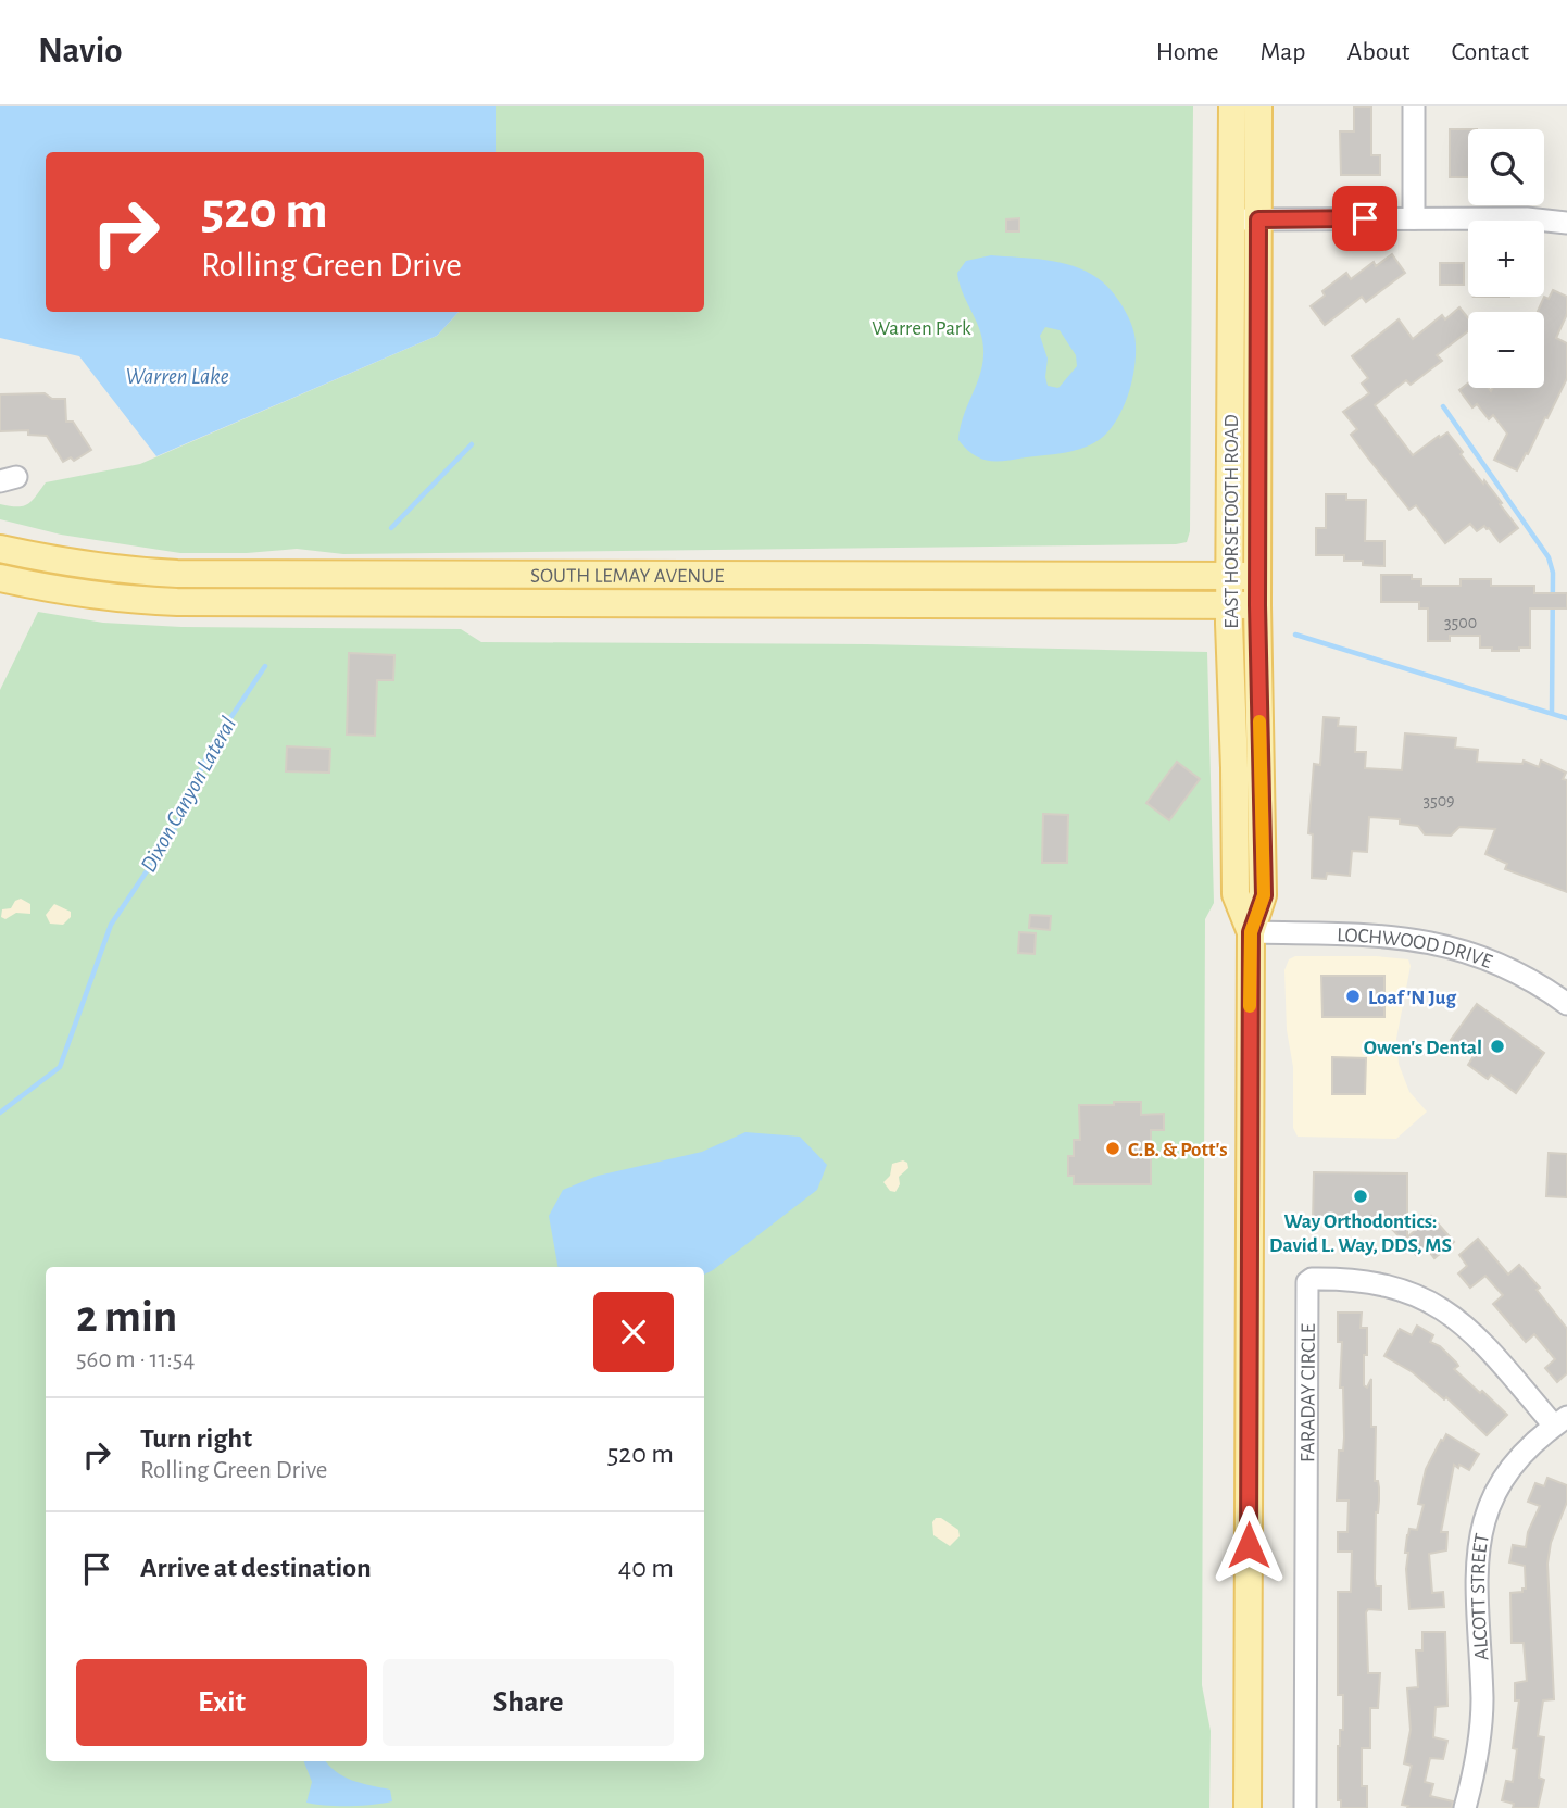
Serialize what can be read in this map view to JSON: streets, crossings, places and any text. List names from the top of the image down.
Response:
{
  "streets": {
    "main road": ["EAST HORSETOOTH ROAD", "SOUTH LEMAY AVENUE"],
    "street": ["LOCHWOOD DRIVE", "FARADAY CIRCLE", "ALCOTT STREET"]
  },
  "crossings": [
    ["EAST HORSETOOTH ROAD", "SOUTH LEMAY AVENUE"],
    ["EAST HORSETOOTH ROAD", "LOCHWOOD DRIVE"],
    ["FARADAY CIRCLE", "ALCOTT STREET"]
  ],
  "water": ["Warren Lake", "Dixon Canyon Lateral"],
  "parks": ["Warren Park"],
  "places": [
    "Loaf 'N Jug",
    "Owen's Dental",
    "C.B. & Pott's",
    "Way Orthodontics: David L. Way, DDS, MS"
  ],
  "house_numbers": ["3500", "3509"],
  "page": {
    "header": "Navio",
    "nav": [
      "Home",
      "Map",
      "About",
      "Contact"
    ],
    "map_buttons": ["+", "−"],
    "turn": ["520 m", "Rolling Green Drive"],
    "heading": ["2 min", "560 m · 11:54"],
    "list": [
      {
        "name": "Turn right",
        "note": "Rolling Green Drive",
        "value": "520 m"
      },
      {
        "name": "Arrive at destination",
        "value": "40 m"
      }
    ],
    "buttons": ["Exit", "Share"]
  }
}
